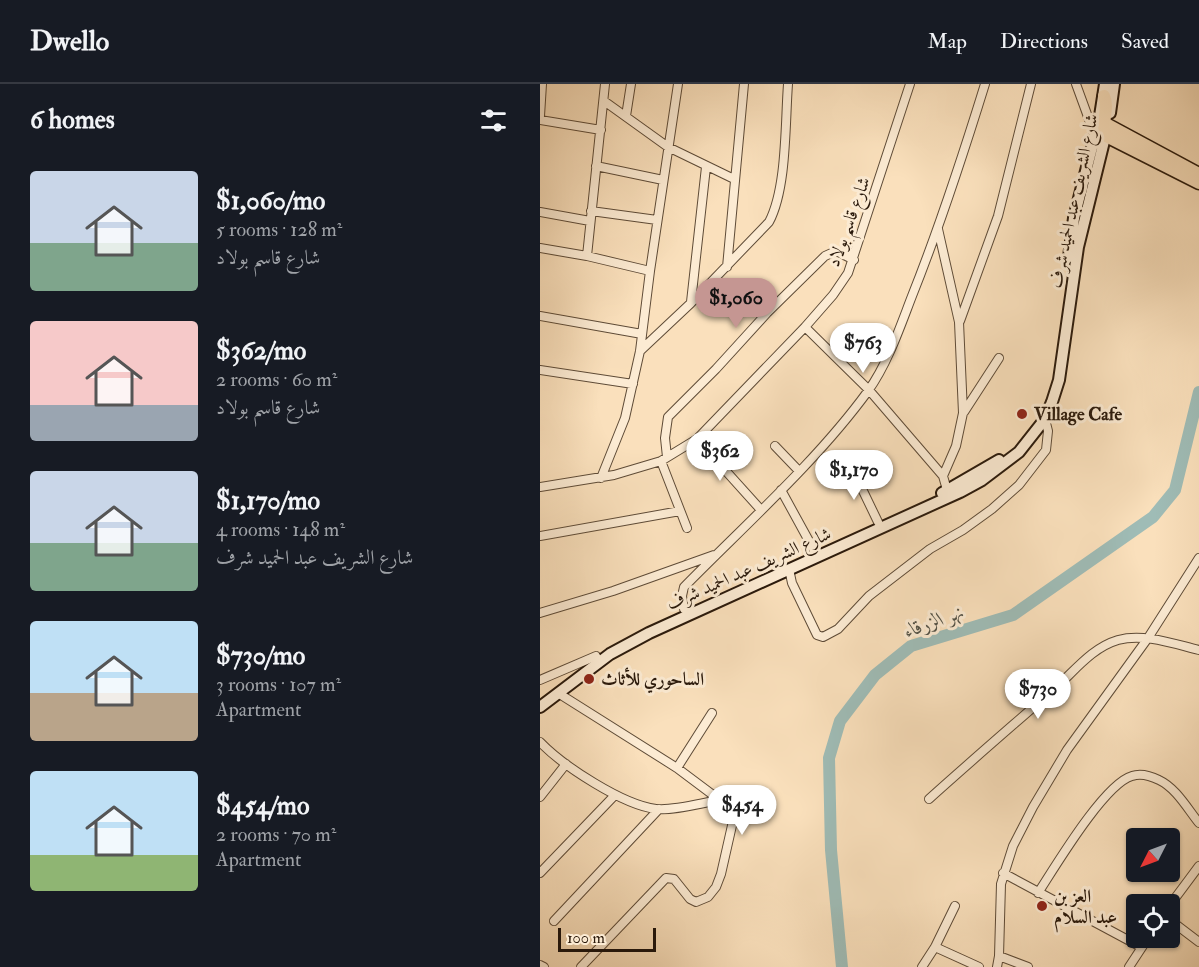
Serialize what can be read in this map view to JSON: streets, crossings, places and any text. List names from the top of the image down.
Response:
{
  "streets": {
    "main road": ["شارع الشريف عبد الحميد شرف"],
    "street": ["شارع قاسم بولاد"]
  },
  "water": ["نهر الزرقاء"],
  "places": ["Village Cafe", "الساحوري للأثاث", "العز بن عبد السلام"],
  "scale_bar": "100 m",
  "north": "bottom left",
  "page": {
    "header": "Dwello",
    "nav": ["Map", "Directions", "Saved"],
    "heading": "6 homes",
    "list": [
      {
        "name": "$1,060/mo",
        "note": "5 rooms · 128 m² · شارع قاسم بولاد"
      },
      {
        "name": "$362/mo",
        "note": "2 rooms · 60 m² · شارع قاسم بولاد"
      },
      {
        "name": "$1,170/mo",
        "note": "4 rooms · 148 m² · شارع الشريف عبد الحميد شرف"
      },
      {
        "name": "$730/mo",
        "note": "3 rooms · 107 m² · Apartment"
      },
      {
        "name": "$454/mo",
        "note": "2 rooms · 70 m² · Apartment"
      }
    ],
    "price": [
      "$1,060",
      "$763",
      "$362",
      "$1,170",
      "$730",
      "$454"
    ],
    "scale": "100 m"
  }
}
